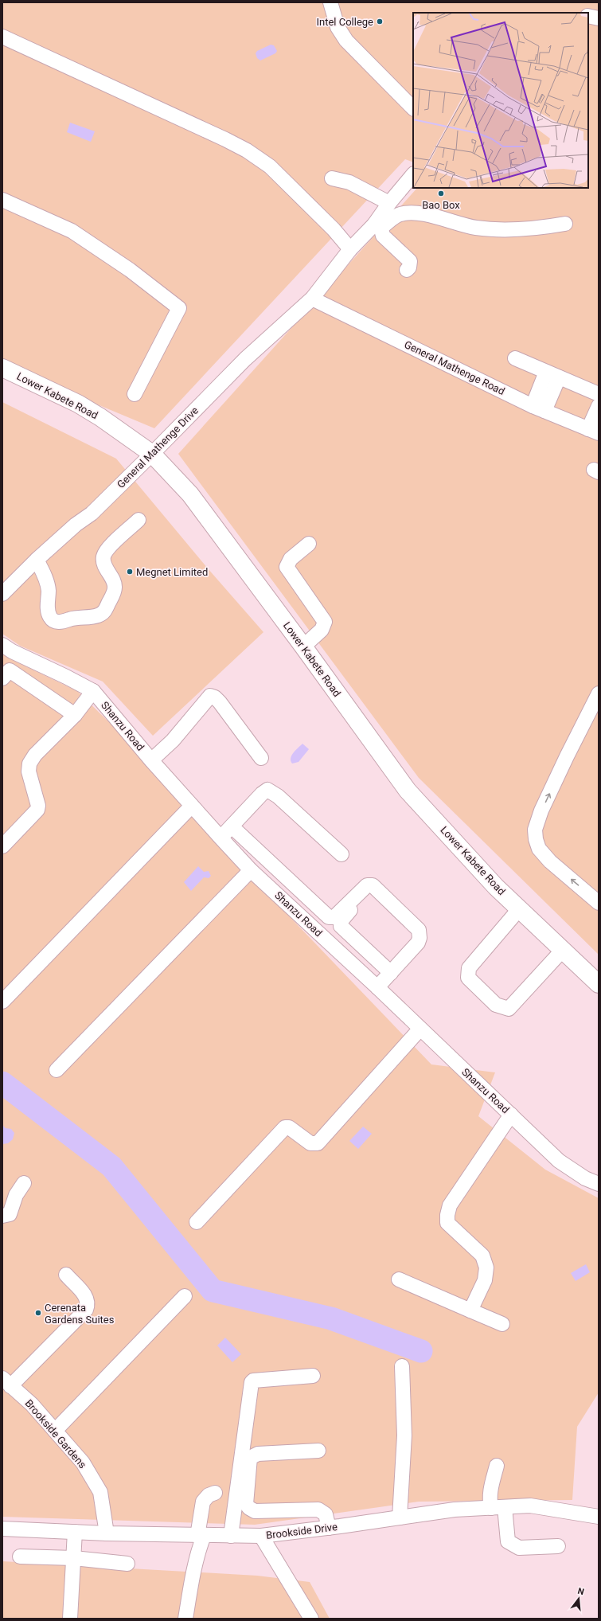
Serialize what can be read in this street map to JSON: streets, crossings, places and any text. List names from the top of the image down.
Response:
{
  "streets": {
    "main road": ["Lower Kabete Road"],
    "street": [
      "General Mathenge Road",
      "General Mathenge Drive",
      "Shanzu Road",
      "Brookside Gardens",
      "Brookside Drive"
    ]
  },
  "crossings": [
    ["General Mathenge Road", "General Mathenge Drive"],
    ["Lower Kabete Road", "General Mathenge Drive"],
    ["Brookside Gardens", "Brookside Drive"]
  ],
  "places": [
    "Intel College",
    "Bao Box",
    "Megnet Limited",
    "Cerenata Gardens Suites"
  ],
  "north": "top"
}
